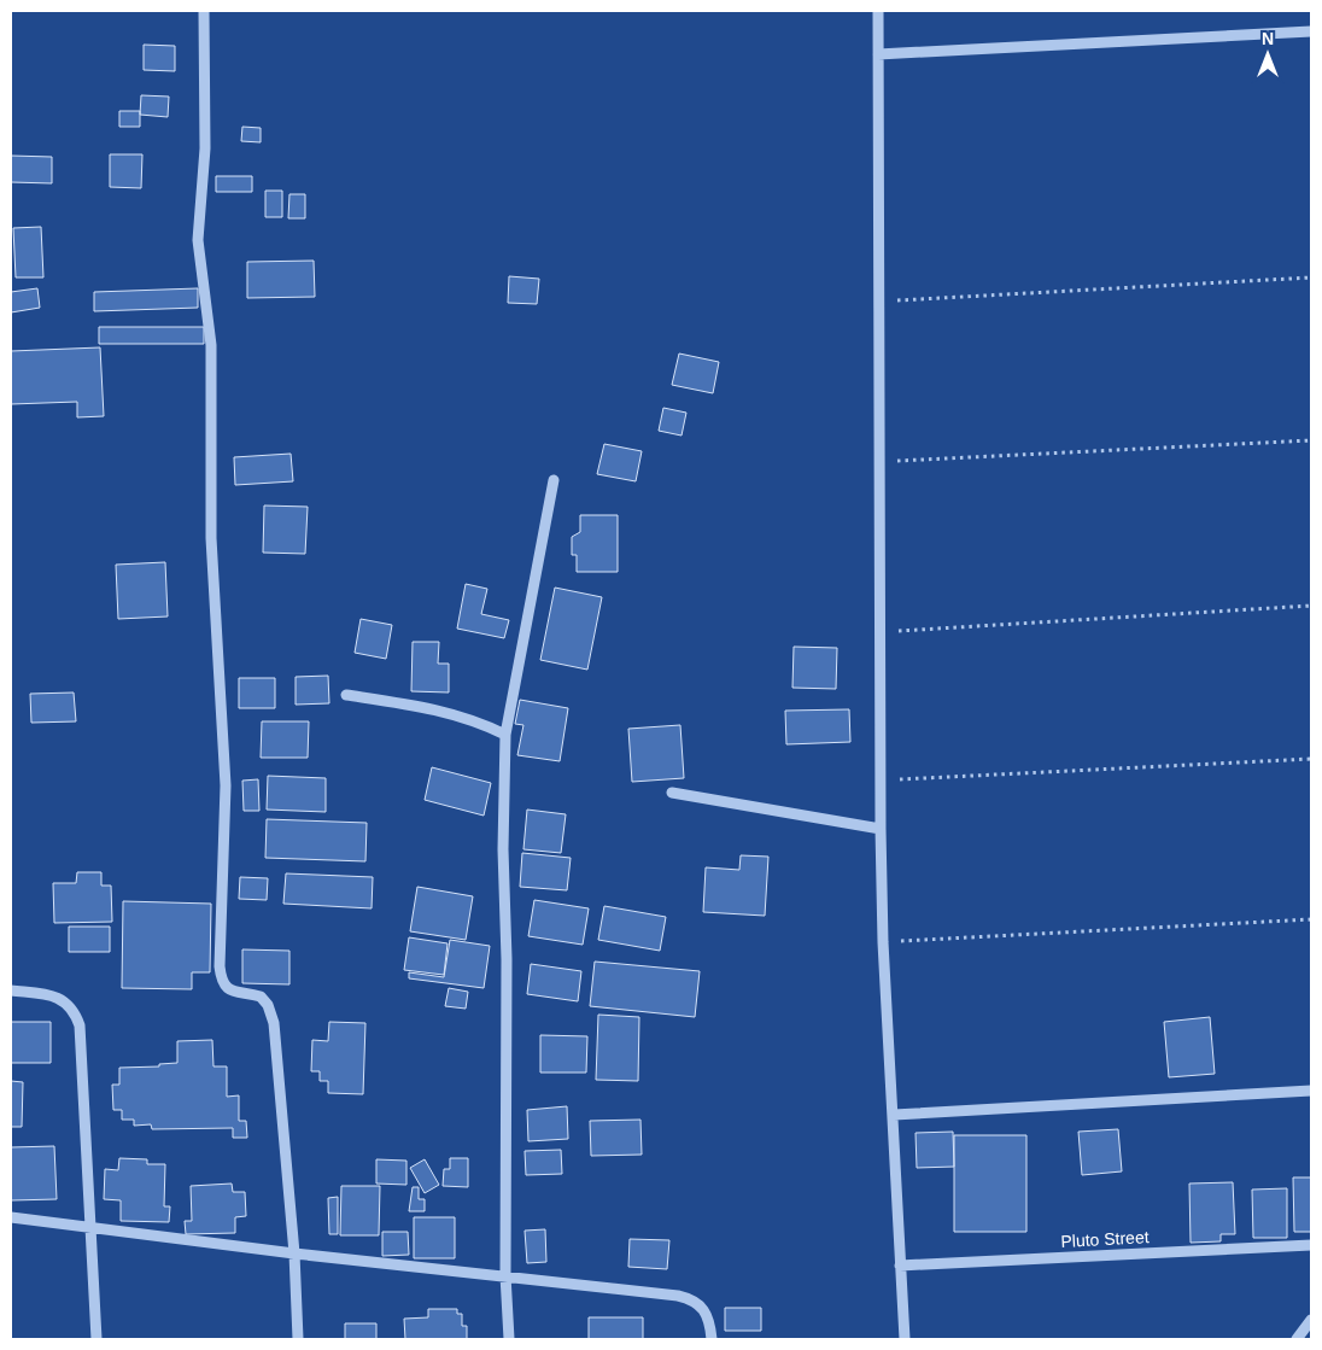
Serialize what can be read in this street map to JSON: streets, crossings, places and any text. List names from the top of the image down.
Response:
{
  "streets": {
    "street": ["Pluto Street"]
  },
  "north": "top"
}
